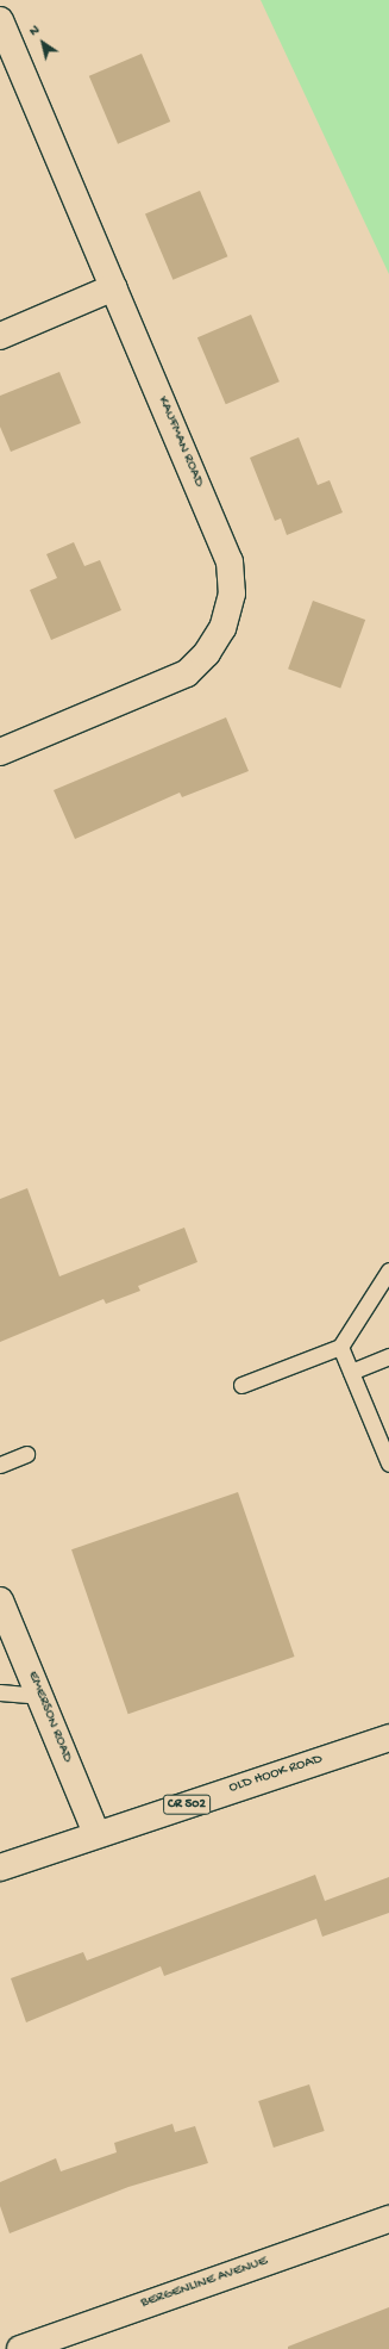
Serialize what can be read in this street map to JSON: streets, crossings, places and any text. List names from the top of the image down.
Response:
{
  "streets": {
    "street": [
      "KAUFMAN ROAD",
      "EMERSON ROAD",
      "OLD HOOK ROAD",
      "CR 502",
      "BERGENLINE AVENUE"
    ]
  },
  "crossings": [
    ["EMERSON ROAD", "OLD HOOK ROAD"]
  ],
  "north": "top left"
}
